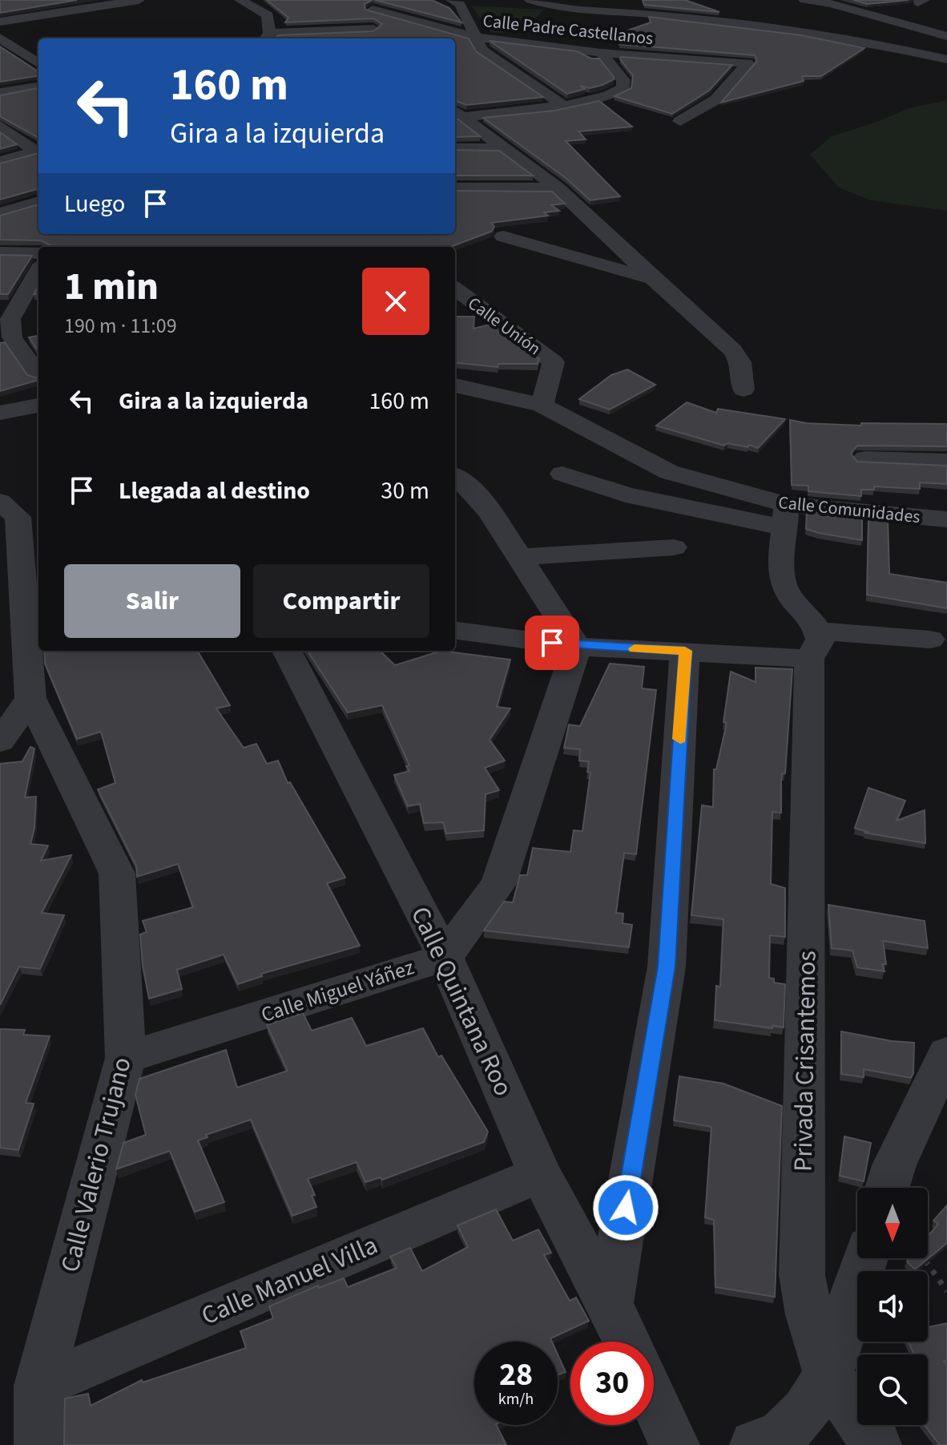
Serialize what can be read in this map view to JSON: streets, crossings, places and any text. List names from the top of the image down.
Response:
{
  "streets": {
    "street": [
      "Calle Padre Castellanos",
      "Calle Unión",
      "Calle Comunidades",
      "Calle Miguel Yáñez",
      "Calle Quintana Roo",
      "Privada Crisantemos",
      "Calle Valerio Trujano",
      "Calle Manuel Villa"
    ]
  },
  "crossings": [
    ["Calle Unión", "Calle Comunidades"],
    ["Calle Miguel Yáñez", "Calle Quintana Roo"],
    ["Calle Miguel Yáñez", "Calle Valerio Trujano"],
    ["Calle Quintana Roo", "Calle Manuel Villa"],
    ["Calle Valerio Trujano", "Calle Manuel Villa"]
  ],
  "north": "bottom",
  "page": {
    "turn": ["160 m", "Gira a la izquierda"],
    "then": "Luego",
    "heading": ["1 min", "190 m · 11:09"],
    "list": [
      {
        "name": "Gira a la izquierda",
        "value": "160 m"
      },
      {
        "name": "Llegada al destino",
        "value": "30 m"
      }
    ],
    "buttons": ["Salir", "Compartir"],
    "speed": "28 km/h",
    "limit": "30"
  }
}
